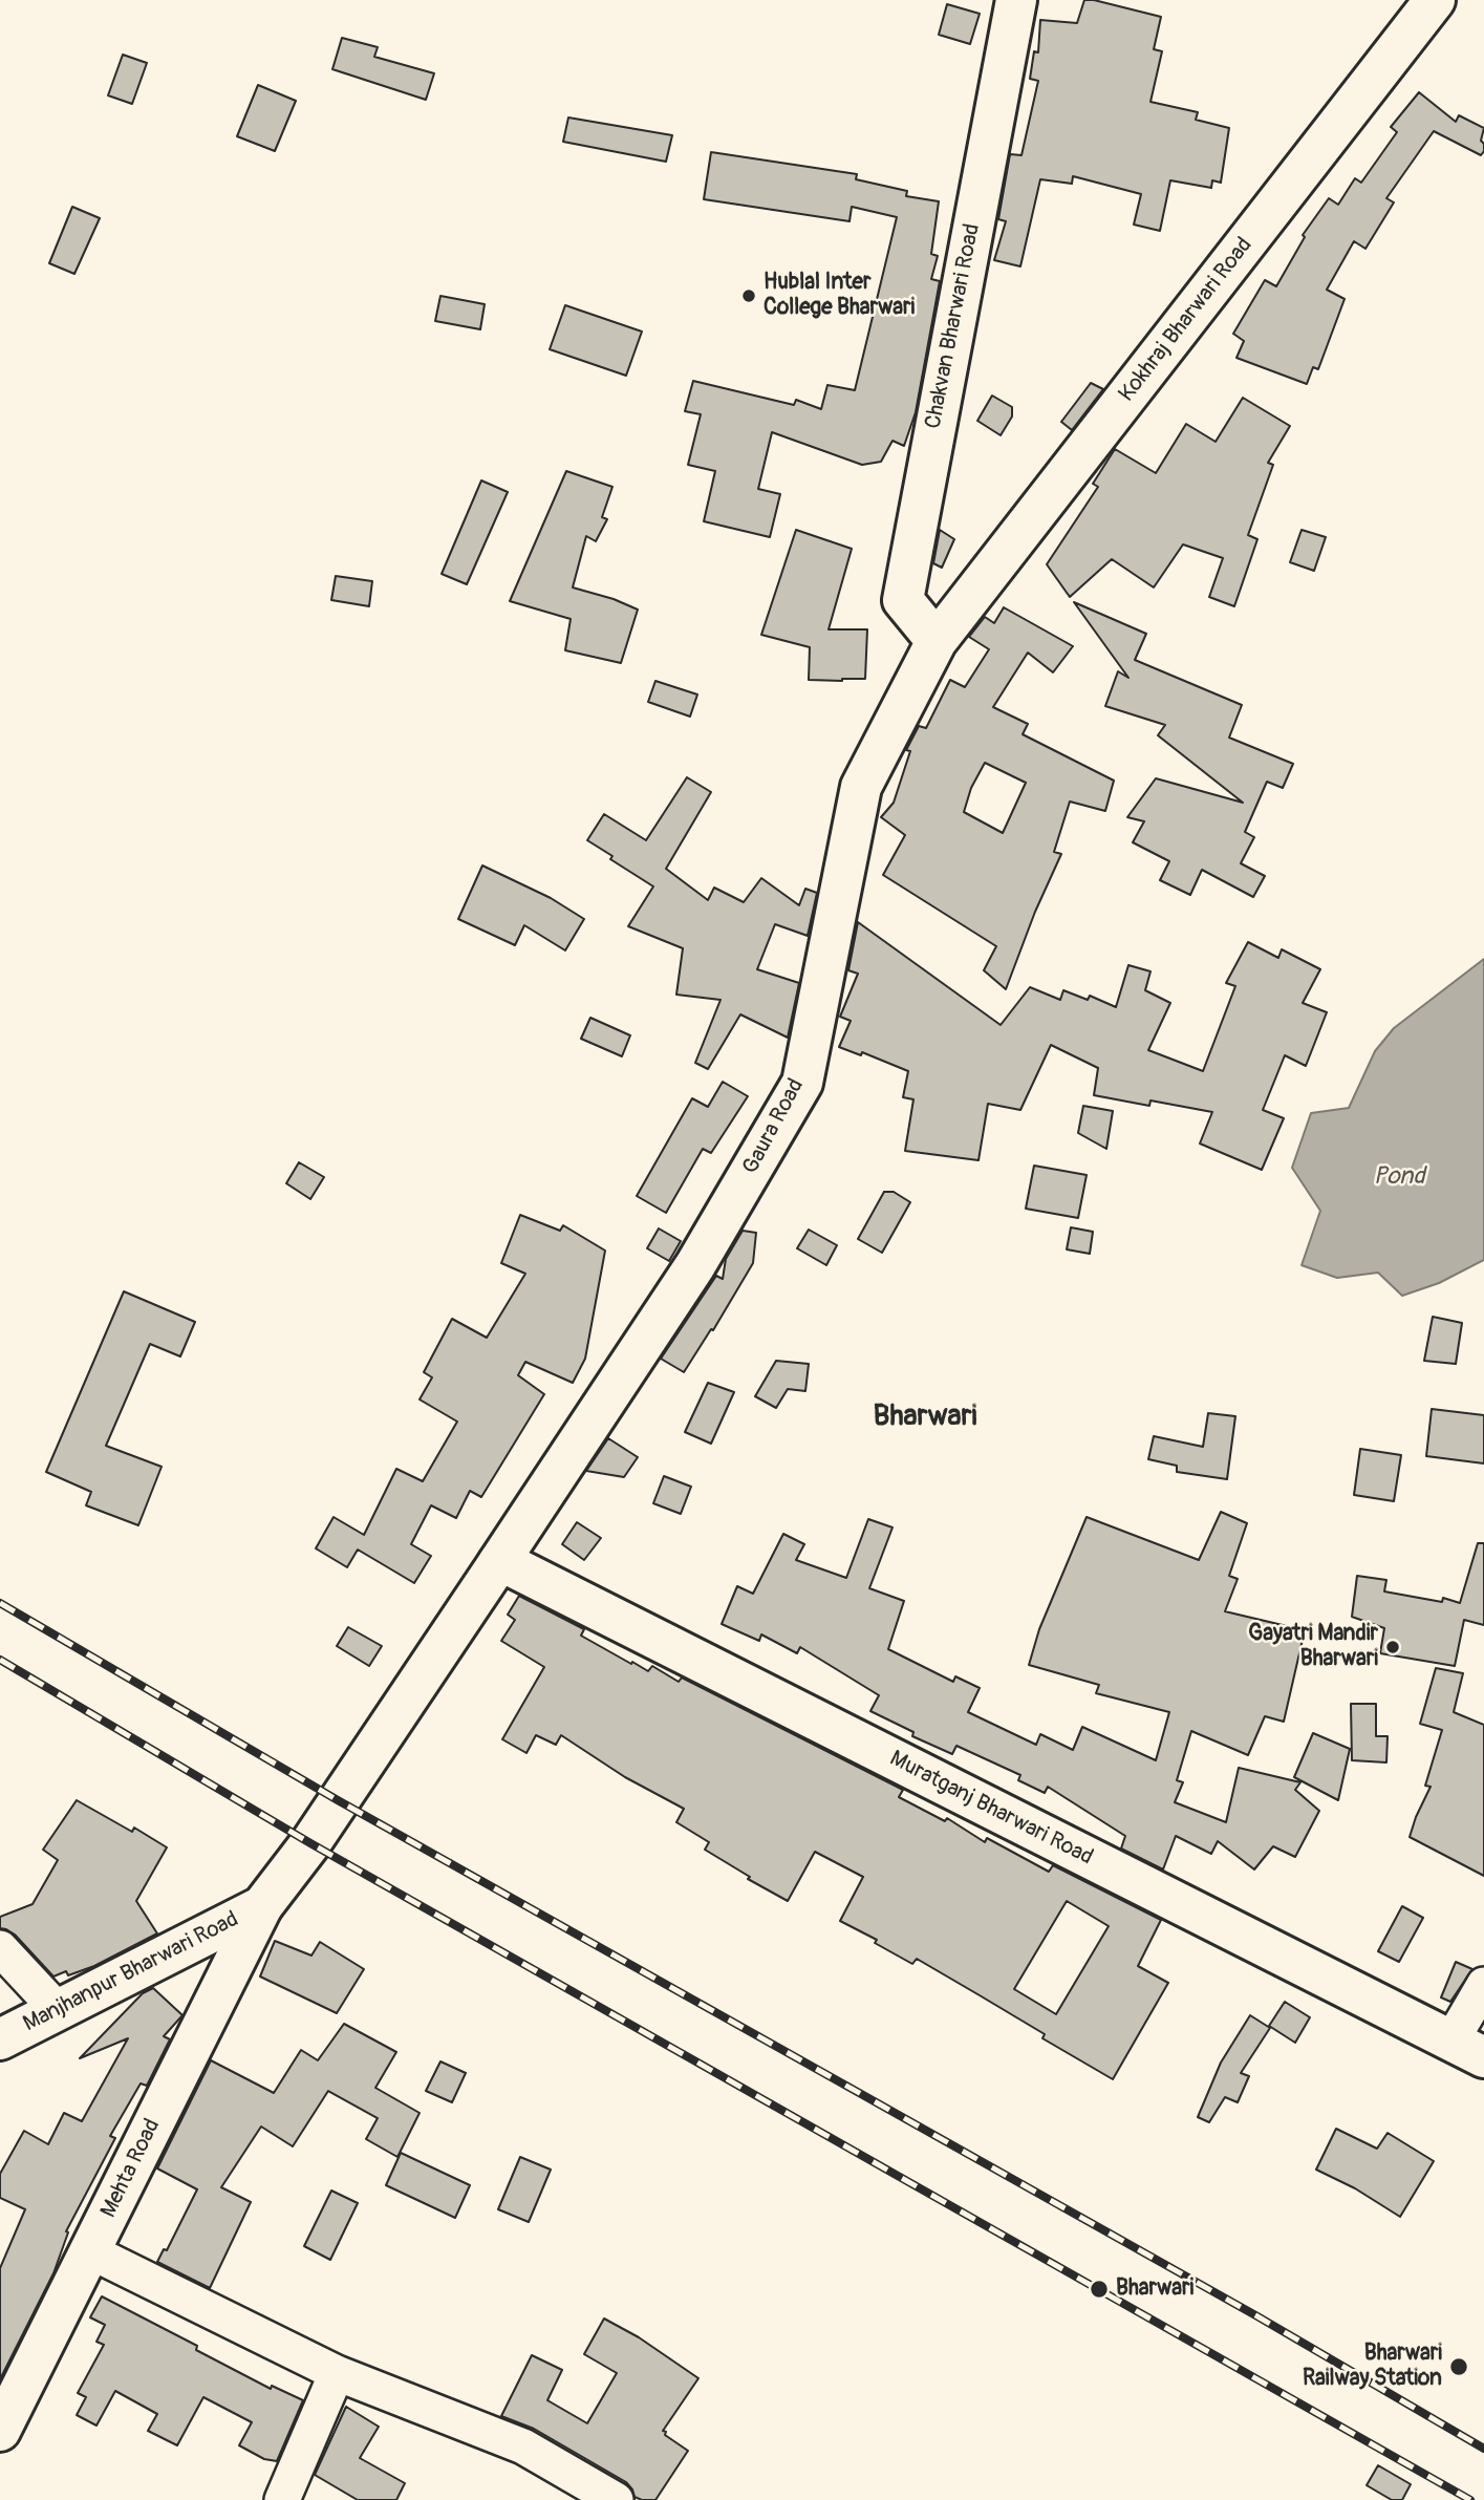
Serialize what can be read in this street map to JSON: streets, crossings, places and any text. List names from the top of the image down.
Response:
{
  "streets": {
    "street": [
      "Kokhraj Bharwari Road",
      "Chakvan Bharwari Road",
      "Gaura Road",
      "Muratganj Bharwari Road",
      "Manjhanpur Bharwari Road",
      "Mehta Road"
    ]
  },
  "crossings": [
    ["Kokhraj Bharwari Road", "Chakvan Bharwari Road"],
    ["Kokhraj Bharwari Road", "Gaura Road"],
    ["Chakvan Bharwari Road", "Gaura Road"],
    ["Gaura Road", "Muratganj Bharwari Road"],
    ["Gaura Road", "Manjhanpur Bharwari Road"],
    ["Gaura Road", "Mehta Road"],
    ["Manjhanpur Bharwari Road", "Mehta Road"]
  ],
  "districts": ["Bharwari"],
  "water": ["Pond"],
  "places": [
    "Hublal Inter College Bharwari",
    "Gayatri Mandir Bharwari",
    "Bharwari",
    "Bharwari Railway Station"
  ]
}
